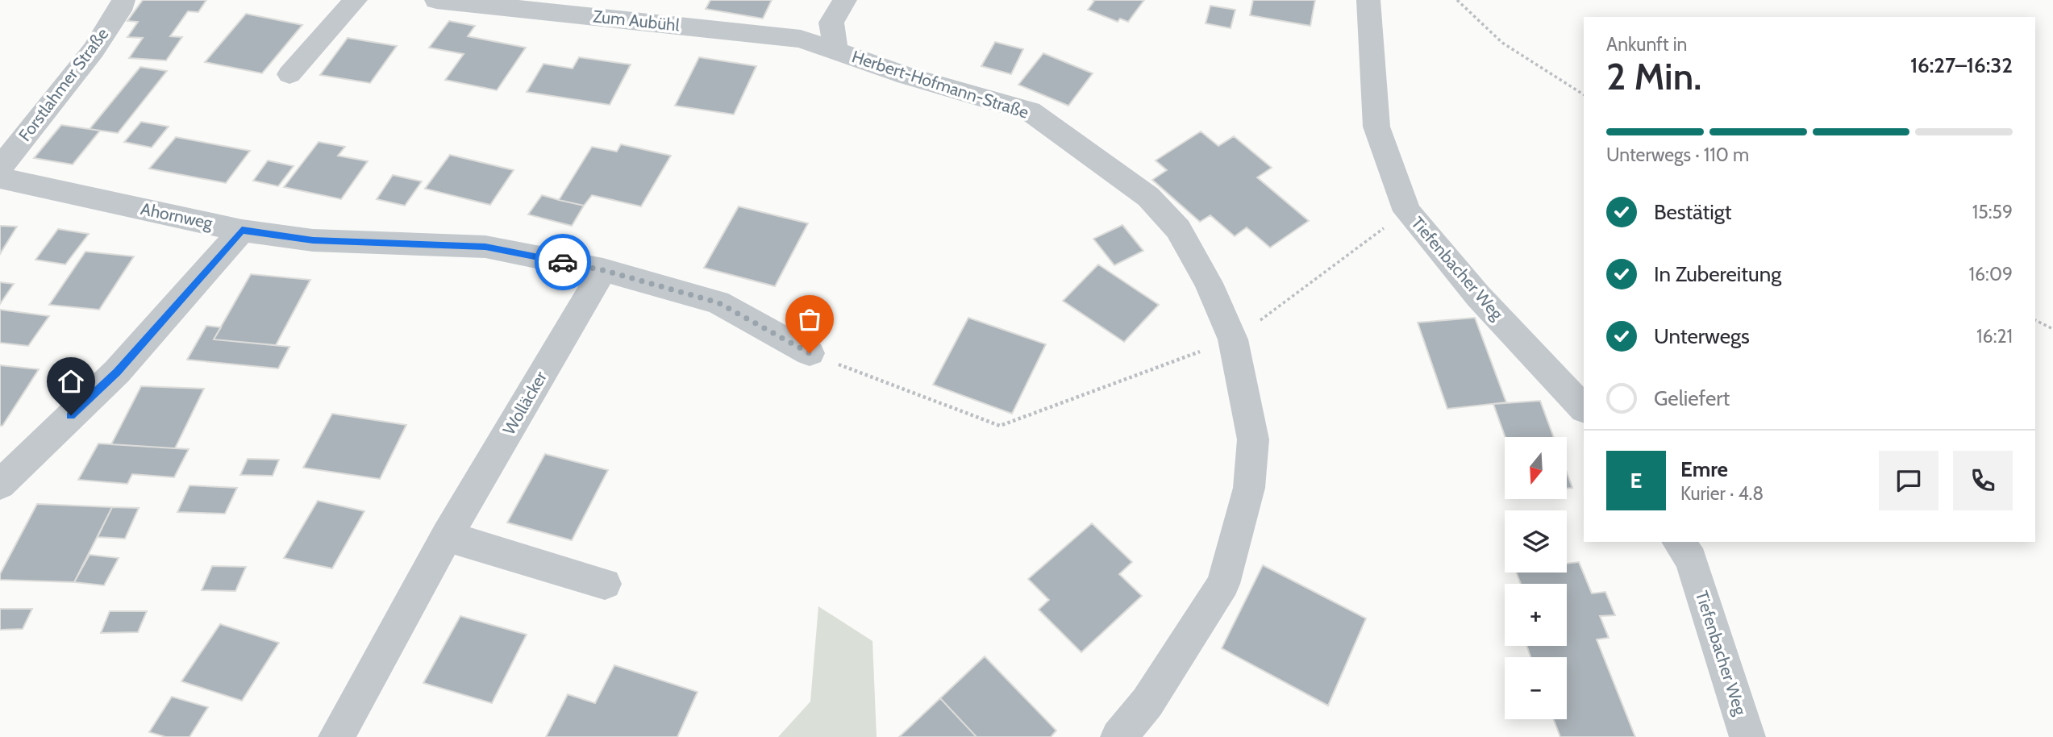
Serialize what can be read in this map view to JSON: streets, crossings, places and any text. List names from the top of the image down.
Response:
{
  "streets": {
    "street": [
      "Zum Aubühl",
      "Forstlahmer Straße",
      "Herbert-Hofmann-Straße",
      "Ahornweg",
      "Tiefenbacher Weg",
      "Wolläcker"
    ]
  },
  "crossings": [
    ["Zum Aubühl", "Herbert-Hofmann-Straße"],
    ["Ahornweg", "Wolläcker"]
  ],
  "north": "bottom",
  "page": {
    "heading": ["2 Min.", "Ankunft in", "16:27–16:32"],
    "panel": ["Emre", "Kurier · 4.8"],
    "bar": "Unterwegs · 110 m",
    "list": [
      ["Bestätigt", "15:59"],
      ["In Zubereitung", "16:09"],
      ["Unterwegs", "16:21"],
      "Geliefert"
    ],
    "map_buttons": ["+", "−"],
    "round": "E"
  }
}
